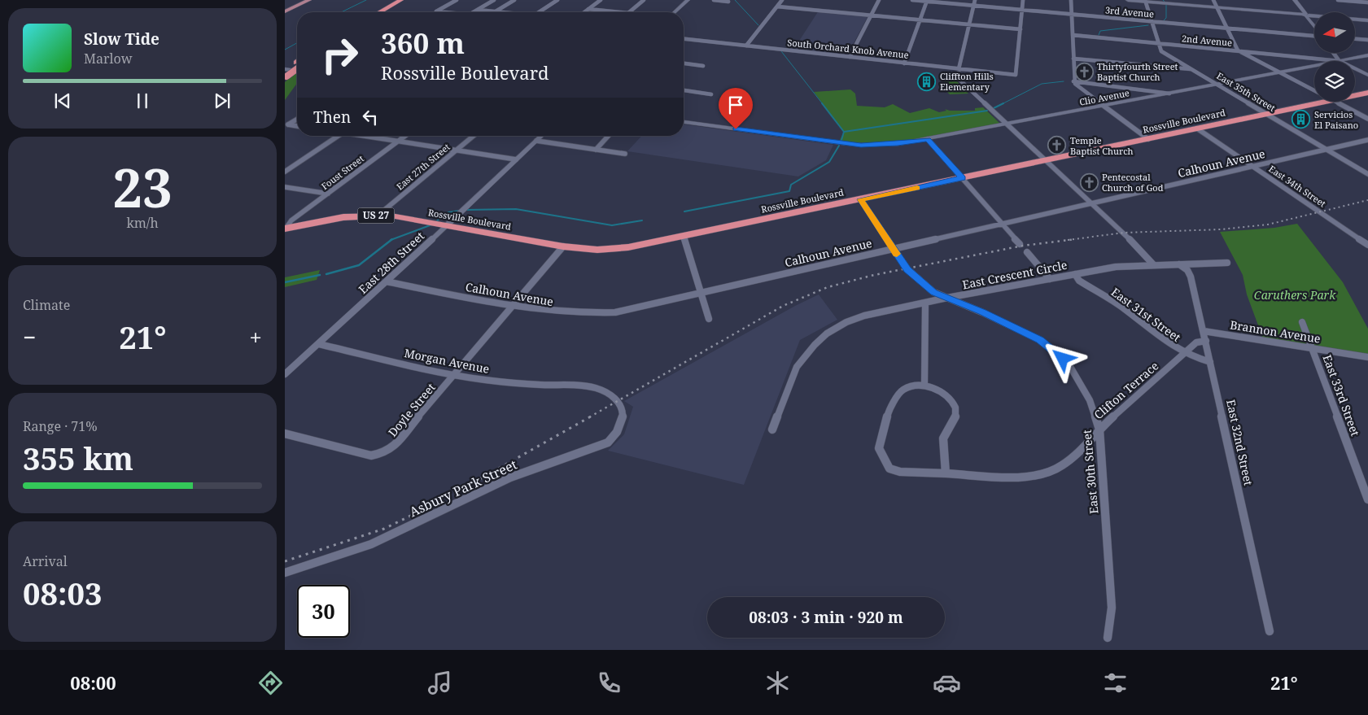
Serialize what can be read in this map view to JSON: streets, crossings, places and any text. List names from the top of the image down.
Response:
{
  "streets": {
    "highway": ["Rossville Boulevard", "US 27"],
    "street": [
      "3rd Avenue",
      "2nd Avenue",
      "South Orchard Knob Avenue",
      "East 35th Street",
      "Clio Avenue",
      "Calhoun Avenue",
      "East 27th Street",
      "Foust Street",
      "East 34th Street",
      "East 28th Street",
      "East Crescent Circle",
      "East 31st Street",
      "Brannon Avenue",
      "Morgan Avenue",
      "Clifton Terrace",
      "East 33rd Street",
      "Doyle Street",
      "East 32nd Street",
      "East 30th Street",
      "Asbury Park Street"
    ]
  },
  "crossings": [
    ["3rd Avenue", "East 35th Street"],
    ["2nd Avenue", "East 35th Street"],
    ["2nd Avenue", "Clio Avenue"],
    ["East 35th Street", "Clio Avenue"],
    ["East 35th Street", "Rossville Boulevard"],
    ["East 35th Street", "Calhoun Avenue"],
    ["Rossville Boulevard", "East 27th Street"],
    ["Rossville Boulevard", "Foust Street"],
    ["Rossville Boulevard", "East 34th Street"],
    ["Rossville Boulevard", "East 28th Street"],
    ["Rossville Boulevard", "Doyle Street"],
    ["Rossville Boulevard", "East 30th Street"],
    ["Calhoun Avenue", "East 34th Street"],
    ["Calhoun Avenue", "East 28th Street"],
    ["Calhoun Avenue", "Doyle Street"],
    ["Calhoun Avenue", "East 30th Street"],
    ["East 28th Street", "Morgan Avenue"],
    ["East Crescent Circle", "East 31st Street"],
    ["East Crescent Circle", "East 32nd Street"],
    ["East Crescent Circle", "East 30th Street"],
    ["East 31st Street", "Clifton Terrace"],
    ["East 31st Street", "East 32nd Street"],
    ["Brannon Avenue", "East 33rd Street"],
    ["Brannon Avenue", "East 32nd Street"],
    ["Morgan Avenue", "Doyle Street"],
    ["Morgan Avenue", "Asbury Park Street"],
    ["Clifton Terrace", "East 32nd Street"],
    ["Clifton Terrace", "East 30th Street"]
  ],
  "parks": ["Caruthers Park"],
  "places": {
    "church": ["Thirtyfourth Street Baptist Church", "Temple Baptist Church", "Pentecostal Church of God"],
    "building": ["Cliffton Hills Elementary", "Servicios El Paisano"]
  },
  "north": "left",
  "page": {
    "turn": ["360 m", "Rossville Boulevard"],
    "song": ["Slow Tide", "Marlow"],
    "then": "Then",
    "tile": [
      ["23", "km/h"],
      "Climate",
      ["Range · 71%", "355 km"],
      ["Arrival", "08:03"]
    ],
    "heat": ["−", "21°", "+"],
    "limit": "30",
    "trip": "08:03 · 3 min · 920 m",
    "tabs": ["08:00", "21°"]
  }
}
